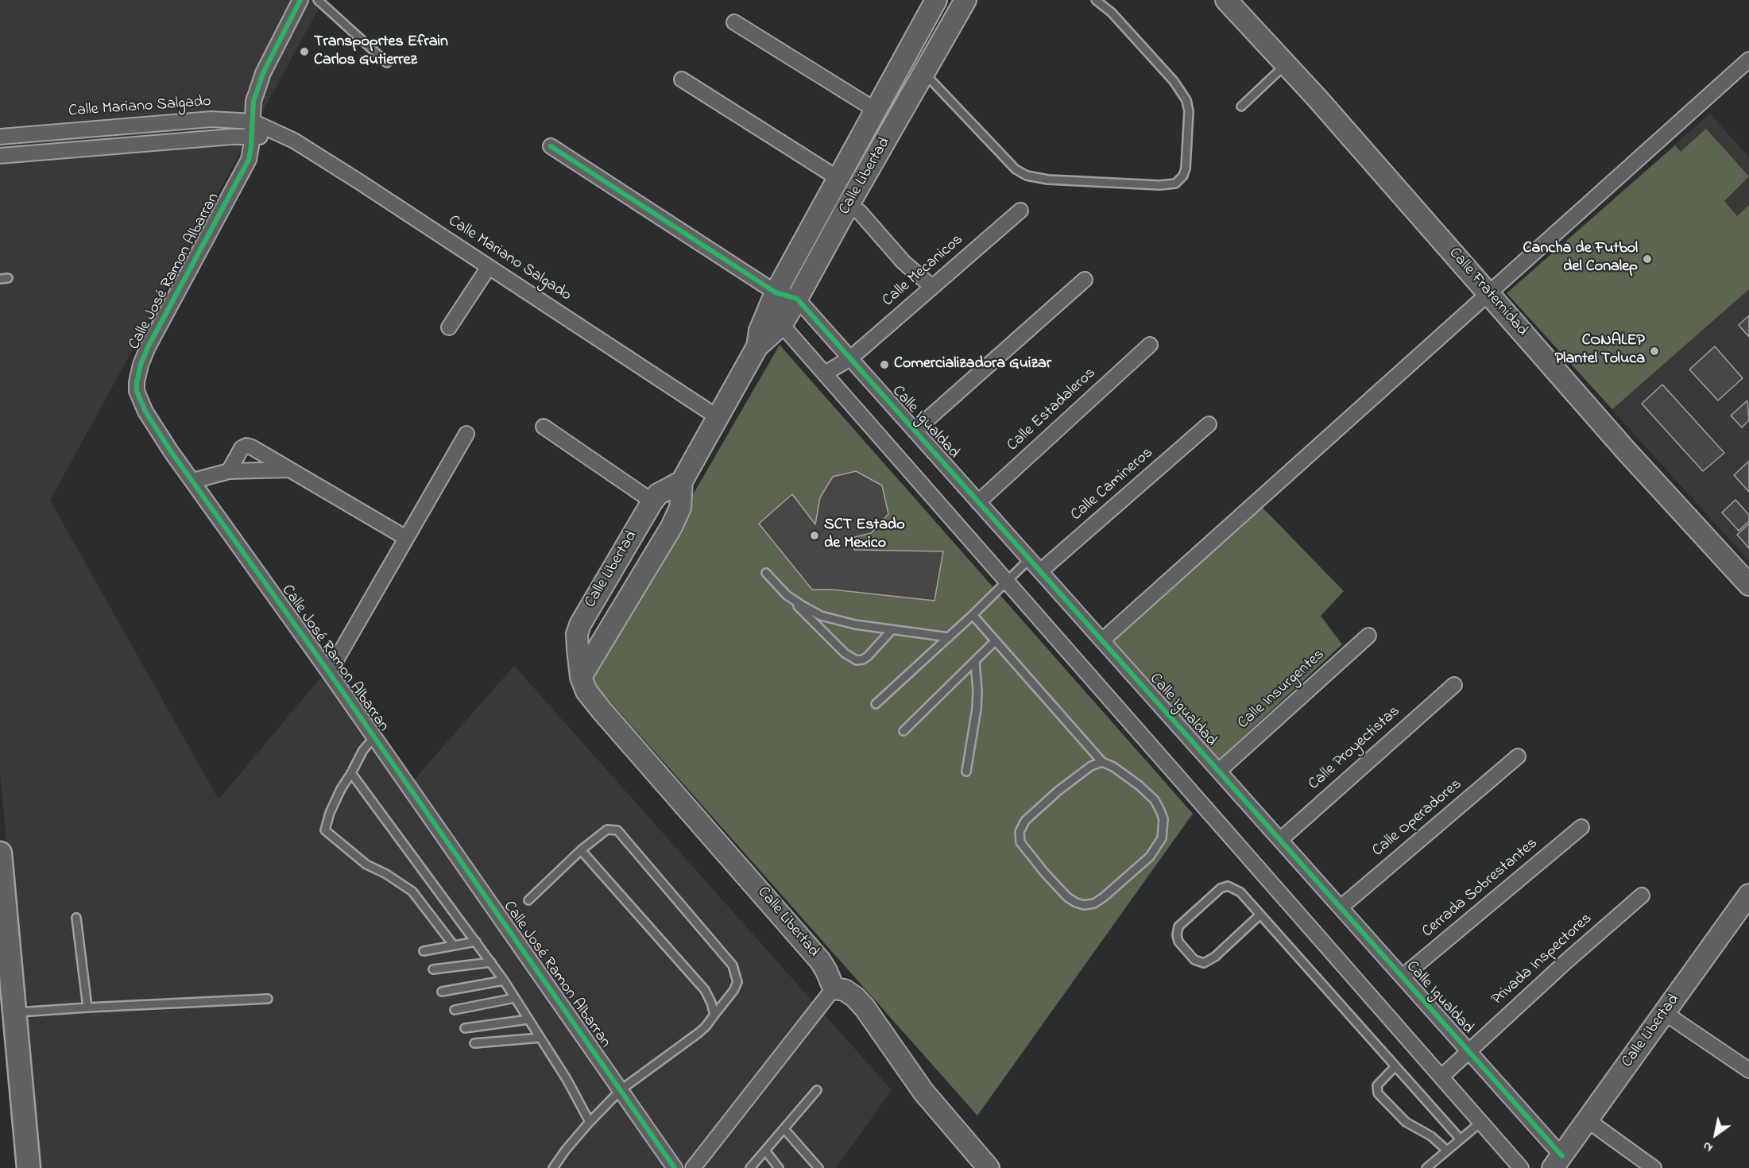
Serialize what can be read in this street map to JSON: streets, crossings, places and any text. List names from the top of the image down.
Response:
{
  "streets": {
    "main road": ["Calle Libertad", "Calle Fraternidad"],
    "street": [
      "Calle Mariano Salgado",
      "Calle Mecanicos",
      "Calle José Ramon Albarran",
      "Calle Estadaleros",
      "Calle Igualdad",
      "Calle Camineros",
      "Calle Insurgentes",
      "Calle Proyectistas",
      "Calle Operadores",
      "Cerrada Sobrestantes",
      "Privada Inspectores"
    ]
  },
  "crossings": [
    ["Calle Mariano Salgado", "Calle Libertad"],
    ["Calle Mariano Salgado", "Calle José Ramon Albarran"],
    ["Calle Libertad", "Calle Igualdad"],
    ["Calle Mecanicos", "Calle Igualdad"],
    ["Calle Estadaleros", "Calle Igualdad"],
    ["Calle Igualdad", "Calle Camineros"],
    ["Calle Igualdad", "Calle Insurgentes"],
    ["Calle Igualdad", "Calle Proyectistas"],
    ["Calle Igualdad", "Calle Operadores"],
    ["Calle Igualdad", "Cerrada Sobrestantes"],
    ["Calle Igualdad", "Privada Inspectores"]
  ],
  "places": [
    "Transpoprtes Efrain Carlos Gutierrez",
    "Cancha de Futbol del Conalep",
    "CONALEP Plantel Toluca",
    "Comercializadora Guizar",
    "SCT Estado de Mexico"
  ],
  "north": "bottom left"
}
